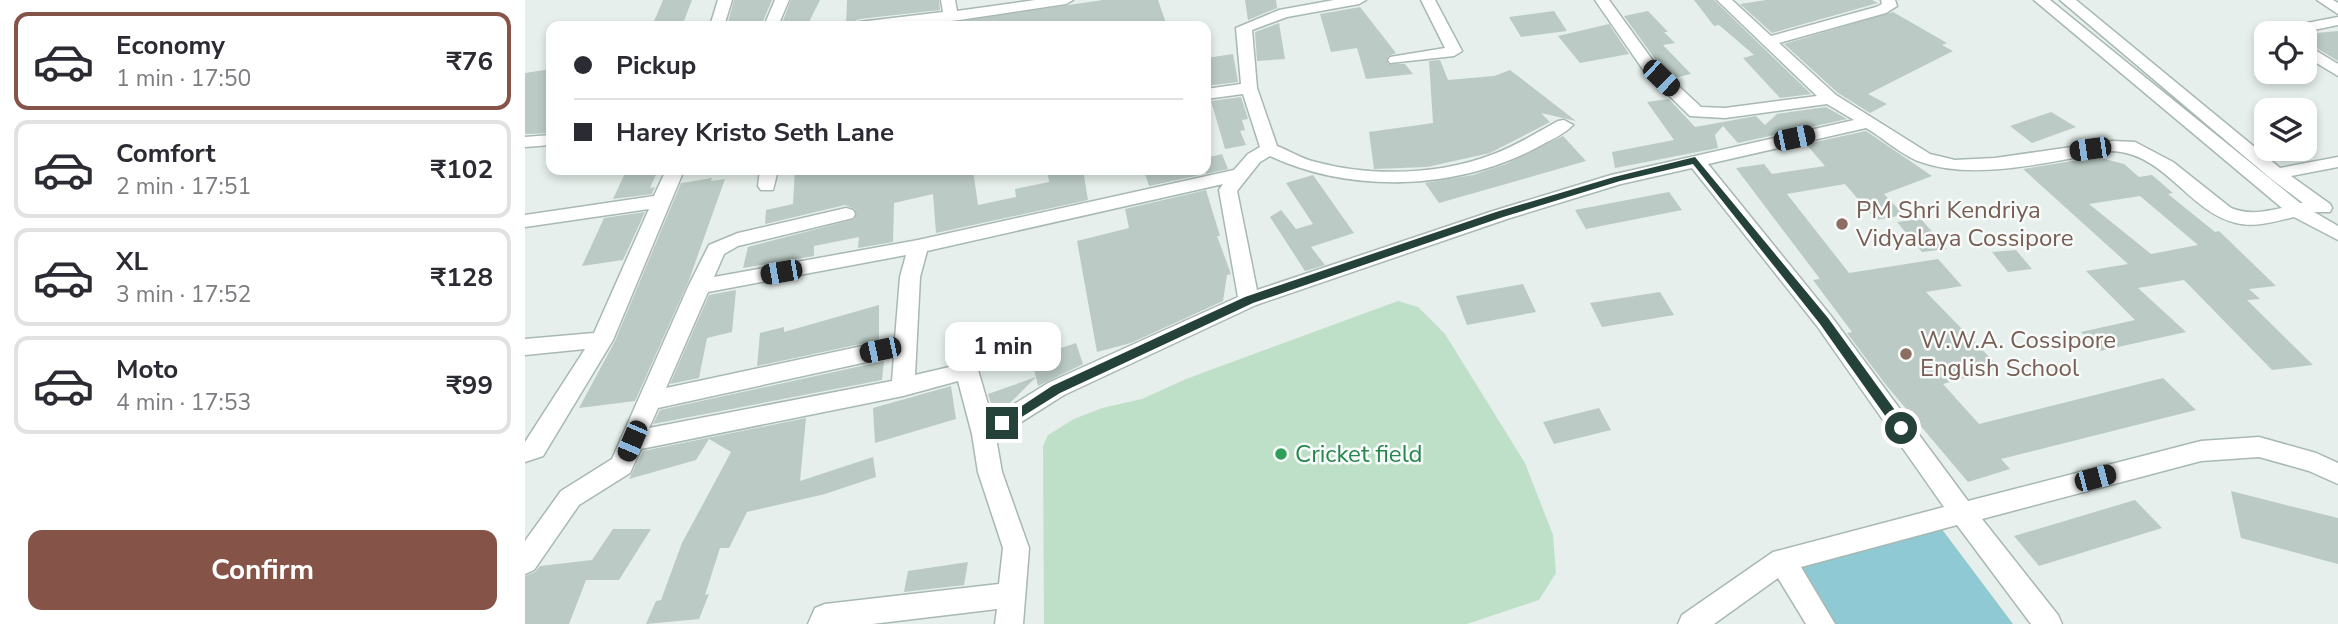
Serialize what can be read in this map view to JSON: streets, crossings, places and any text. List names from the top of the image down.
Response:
{
  "places": ["PM Shri Kendriya Vidyalaya Cossipore", "W.W.A. Cossipore English School", "Cricket field"],
  "page": {
    "list": [
      {
        "name": "Economy",
        "note": "1 min · 17:50",
        "value": "₹76"
      },
      {
        "name": "Comfort",
        "note": "2 min · 17:51",
        "value": "₹102"
      },
      {
        "name": "XL",
        "note": "3 min · 17:52",
        "value": "₹128"
      },
      {
        "name": "Moto",
        "note": "4 min · 17:53",
        "value": "₹99"
      }
    ],
    "banner": ["Pickup", "Harey Kristo Seth Lane"],
    "bubble": "1 min",
    "buttons": "Confirm"
  }
}
